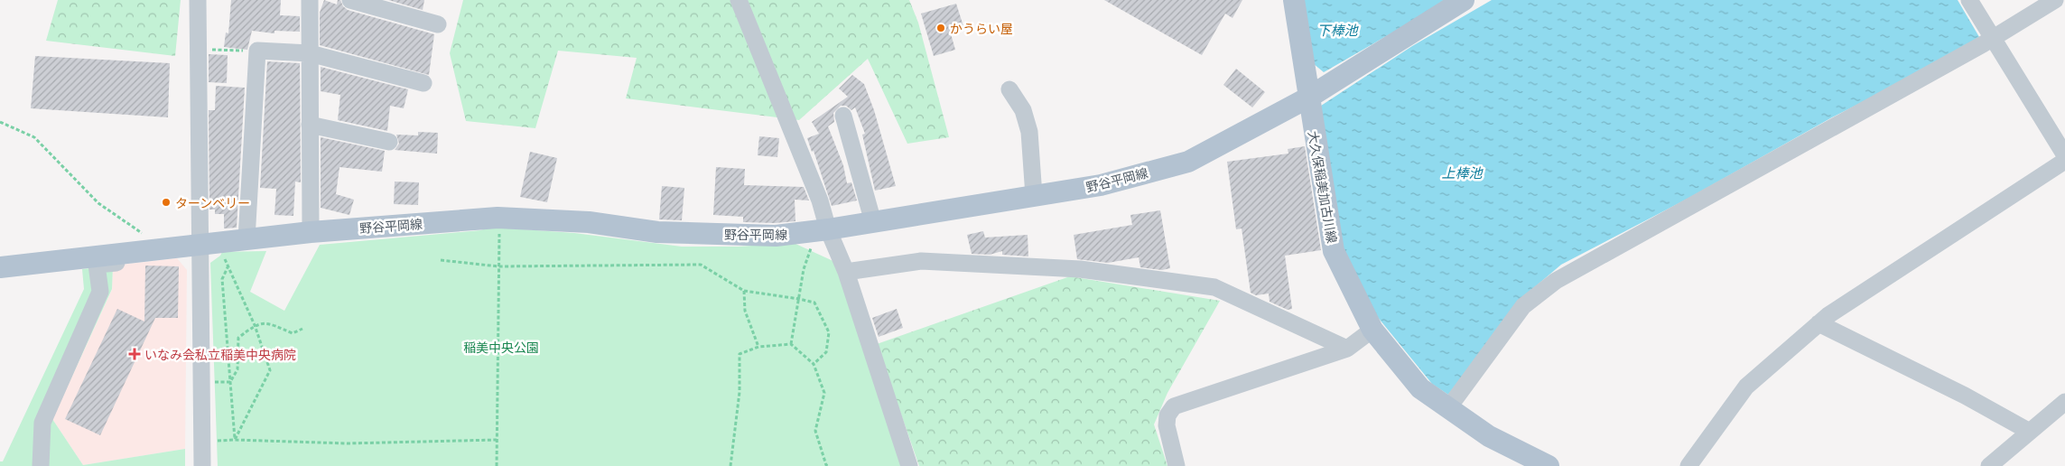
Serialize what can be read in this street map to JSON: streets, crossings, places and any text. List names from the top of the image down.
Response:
{
  "streets": {
    "main road": ["野谷平岡線", "大久保稲美加古川線"]
  },
  "crossings": [
    ["野谷平岡線", "大久保稲美加古川線"]
  ],
  "water": ["下棒池", "上棒池"],
  "parks": ["稲美中央公園"],
  "places": {
    "other": ["かうらい屋", "ターンベリー"],
    "health": ["いなみ会私立稲美中央病院"]
  }
}
